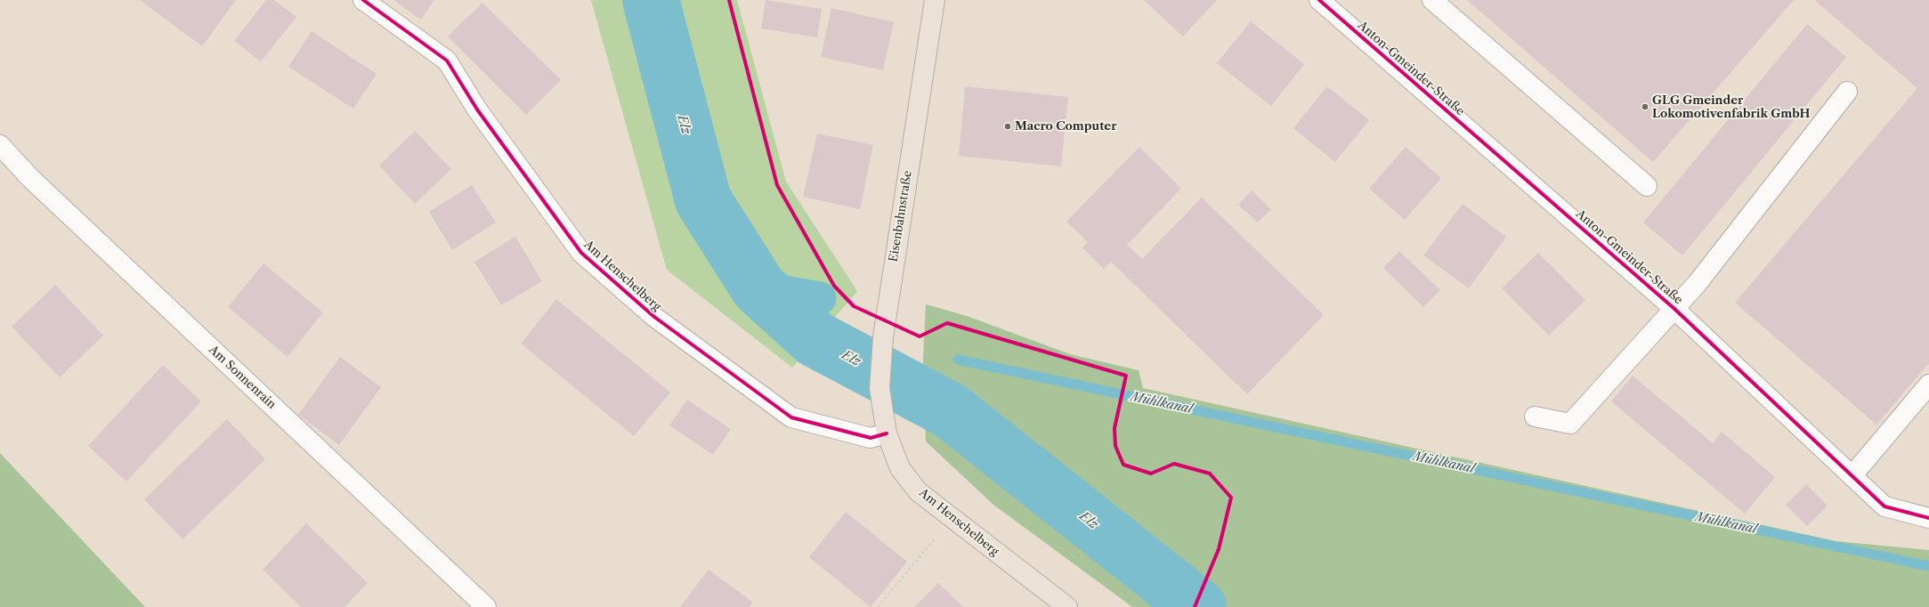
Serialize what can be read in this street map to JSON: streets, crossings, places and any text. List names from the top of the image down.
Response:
{
  "streets": {
    "main road": ["Eisenbahnstraße", "Am Henschelberg"],
    "street": ["Anton-Gmeinder-Straße", "Am Sonnenrain"]
  },
  "crossings": [
    ["Eisenbahnstraße", "Am Henschelberg"]
  ],
  "water": ["Elz", "Mühlkanal"],
  "places": ["GLG Gmeinder Lokomotivenfabrik GmbH", "Macro Computer"]
}
